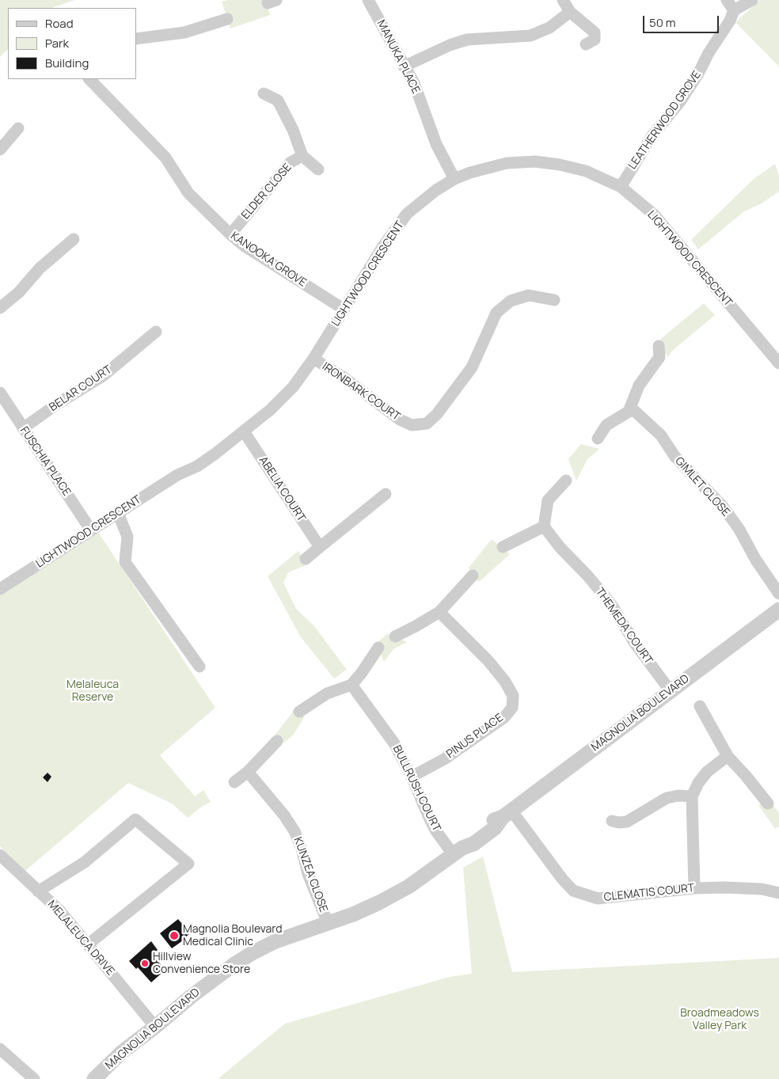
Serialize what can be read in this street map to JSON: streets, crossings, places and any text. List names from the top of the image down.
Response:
{
  "streets": {
    "street": [
      "MANUKA PLACE",
      "LEATHERWOOD GROVE",
      "ELDER CLOSE",
      "LIGHTWOOD CRESCENT",
      "KANOOKA GROVE",
      "BELAR COURT",
      "IRONBARK COURT",
      "FUSCHIA PLACE",
      "GIMLET CLOSE",
      "ABELIA COURT",
      "THEMEDA COURT",
      "MAGNOLIA BOULEVARD",
      "PINUS PLACE",
      "BULLRUSH COURT",
      "KUNZEA CLOSE",
      "CLEMATIS COURT",
      "MELALEUCA DRIVE"
    ]
  },
  "crossings": [
    ["MANUKA PLACE", "LIGHTWOOD CRESCENT"],
    ["LEATHERWOOD GROVE", "LIGHTWOOD CRESCENT"],
    ["ELDER CLOSE", "KANOOKA GROVE"],
    ["LIGHTWOOD CRESCENT", "KANOOKA GROVE"],
    ["LIGHTWOOD CRESCENT", "IRONBARK COURT"],
    ["LIGHTWOOD CRESCENT", "FUSCHIA PLACE"],
    ["LIGHTWOOD CRESCENT", "ABELIA COURT"],
    ["BELAR COURT", "FUSCHIA PLACE"],
    ["THEMEDA COURT", "MAGNOLIA BOULEVARD"],
    ["MAGNOLIA BOULEVARD", "BULLRUSH COURT"],
    ["MAGNOLIA BOULEVARD", "KUNZEA CLOSE"],
    ["MAGNOLIA BOULEVARD", "CLEMATIS COURT"],
    ["MAGNOLIA BOULEVARD", "MELALEUCA DRIVE"],
    ["PINUS PLACE", "BULLRUSH COURT"]
  ],
  "parks": ["Melaleuca Reserve", "Broadmeadows Valley Park"],
  "places": ["Magnolia Boulevard Medical Clinic", "Hillview Convenience Store"],
  "legend": ["Road", "Park", "Building"],
  "scale_bar": "50 m"
}
